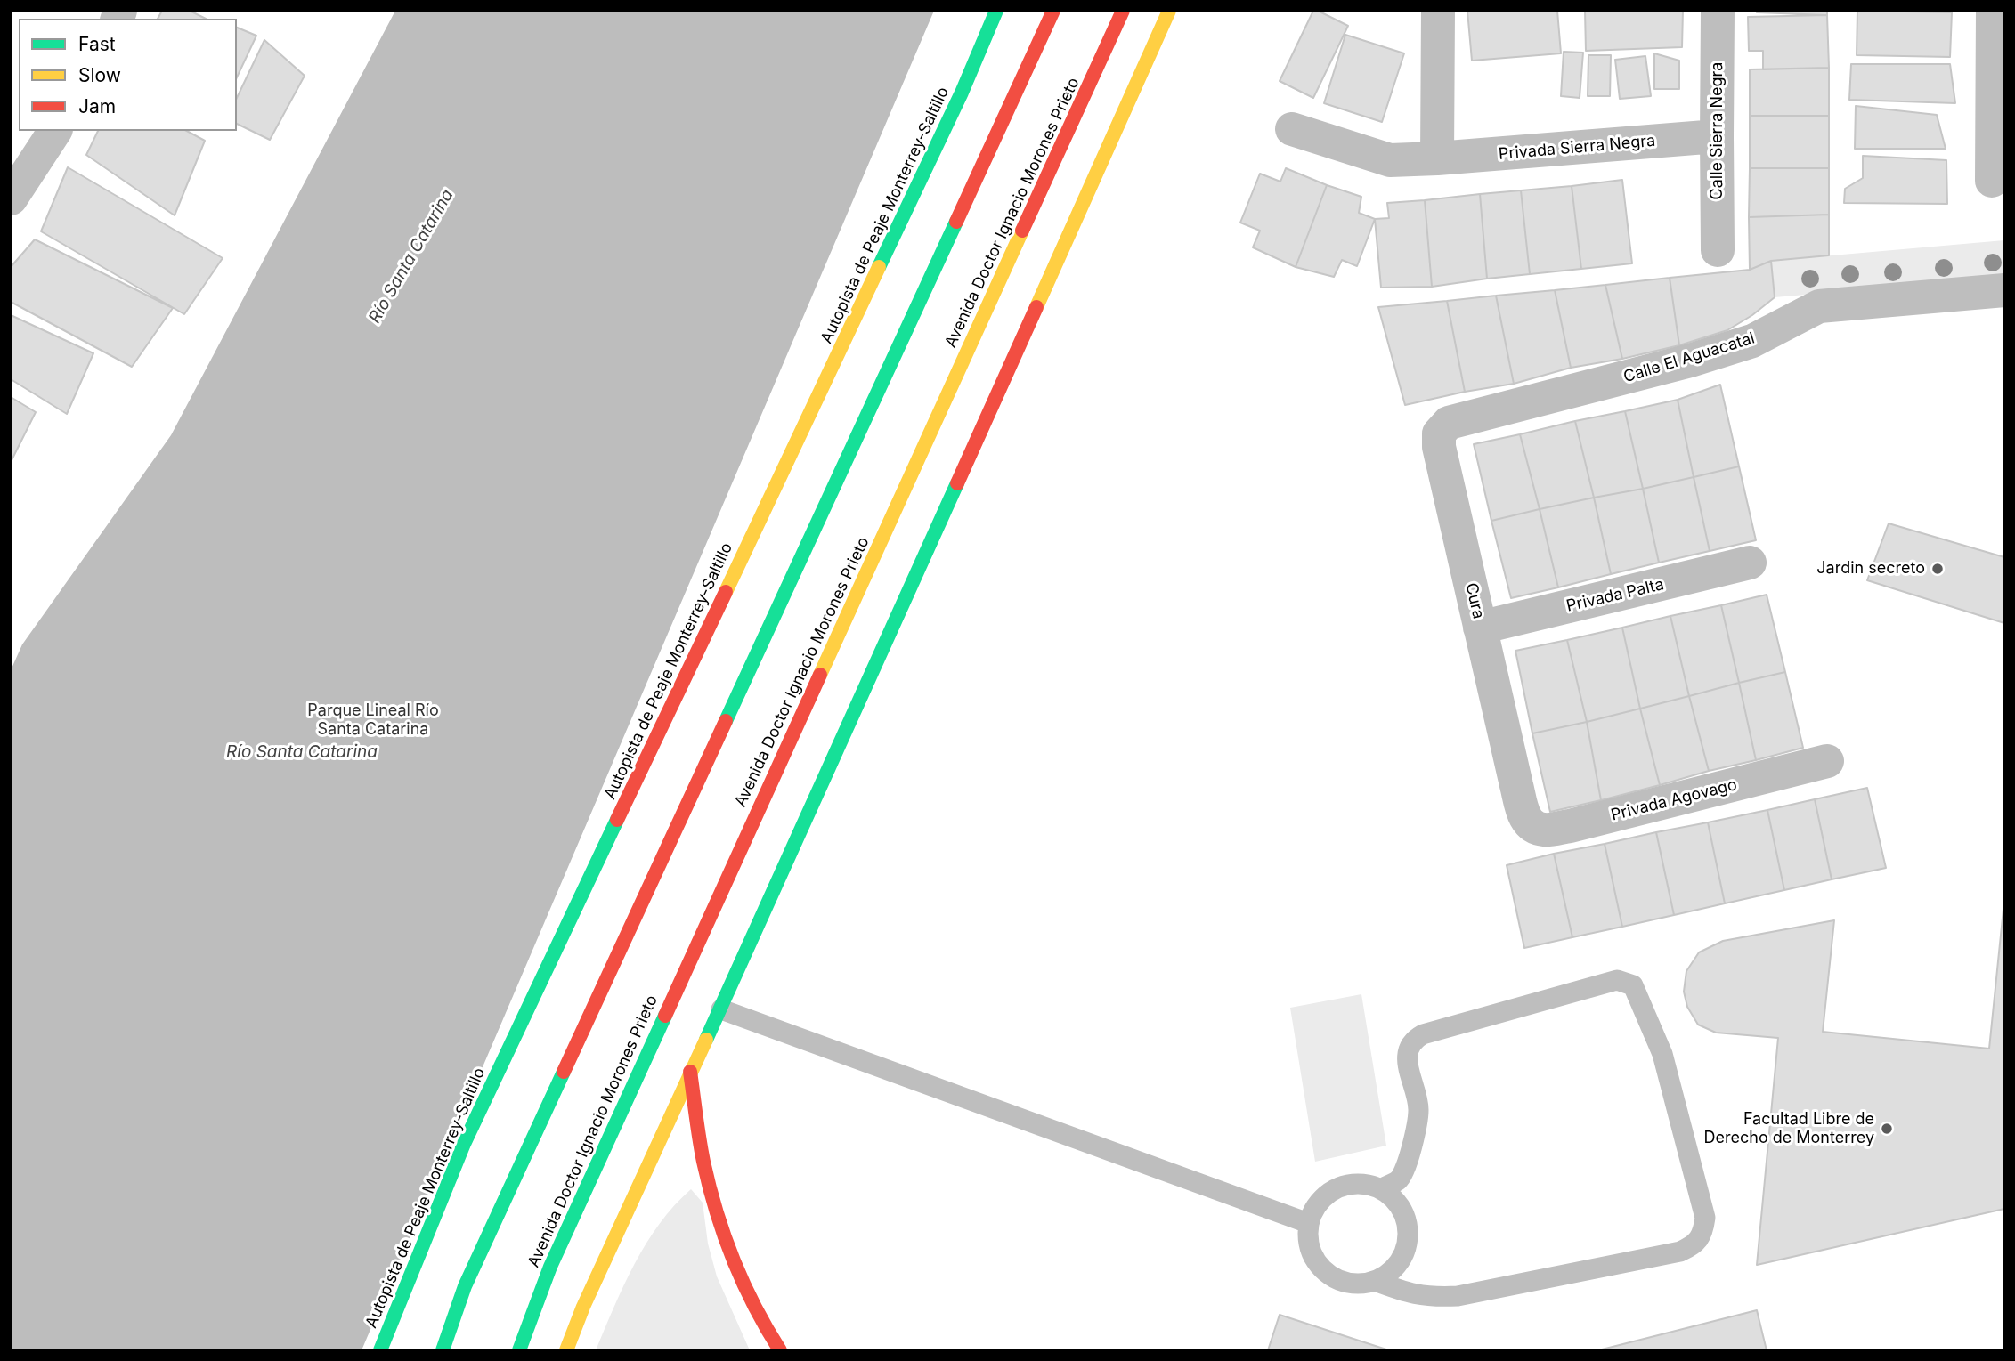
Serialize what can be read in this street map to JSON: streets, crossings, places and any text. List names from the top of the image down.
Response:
{
  "streets": {
    "main road": ["Avenida Doctor Ignacio Morones Prieto", "Autopista de Peaje Monterrey-Saltillo"],
    "street": [
      "Calle Sierra Negra",
      "Privada Sierra Negra",
      "Calle El Aguacatal",
      "Privada Palta",
      "Cura",
      "Privada Agovago"
    ]
  },
  "crossings": [
    ["Calle Sierra Negra", "Privada Sierra Negra"],
    ["Calle El Aguacatal", "Cura"],
    ["Privada Palta", "Cura"],
    ["Cura", "Privada Agovago"]
  ],
  "water": ["Río Santa Catarina"],
  "parks": ["Parque Lineal Río Santa Catarina"],
  "places": ["Jardin secreto", "Facultad Libre de Derecho de Monterrey"],
  "legend": ["Fast", "Slow", "Jam"]
}
